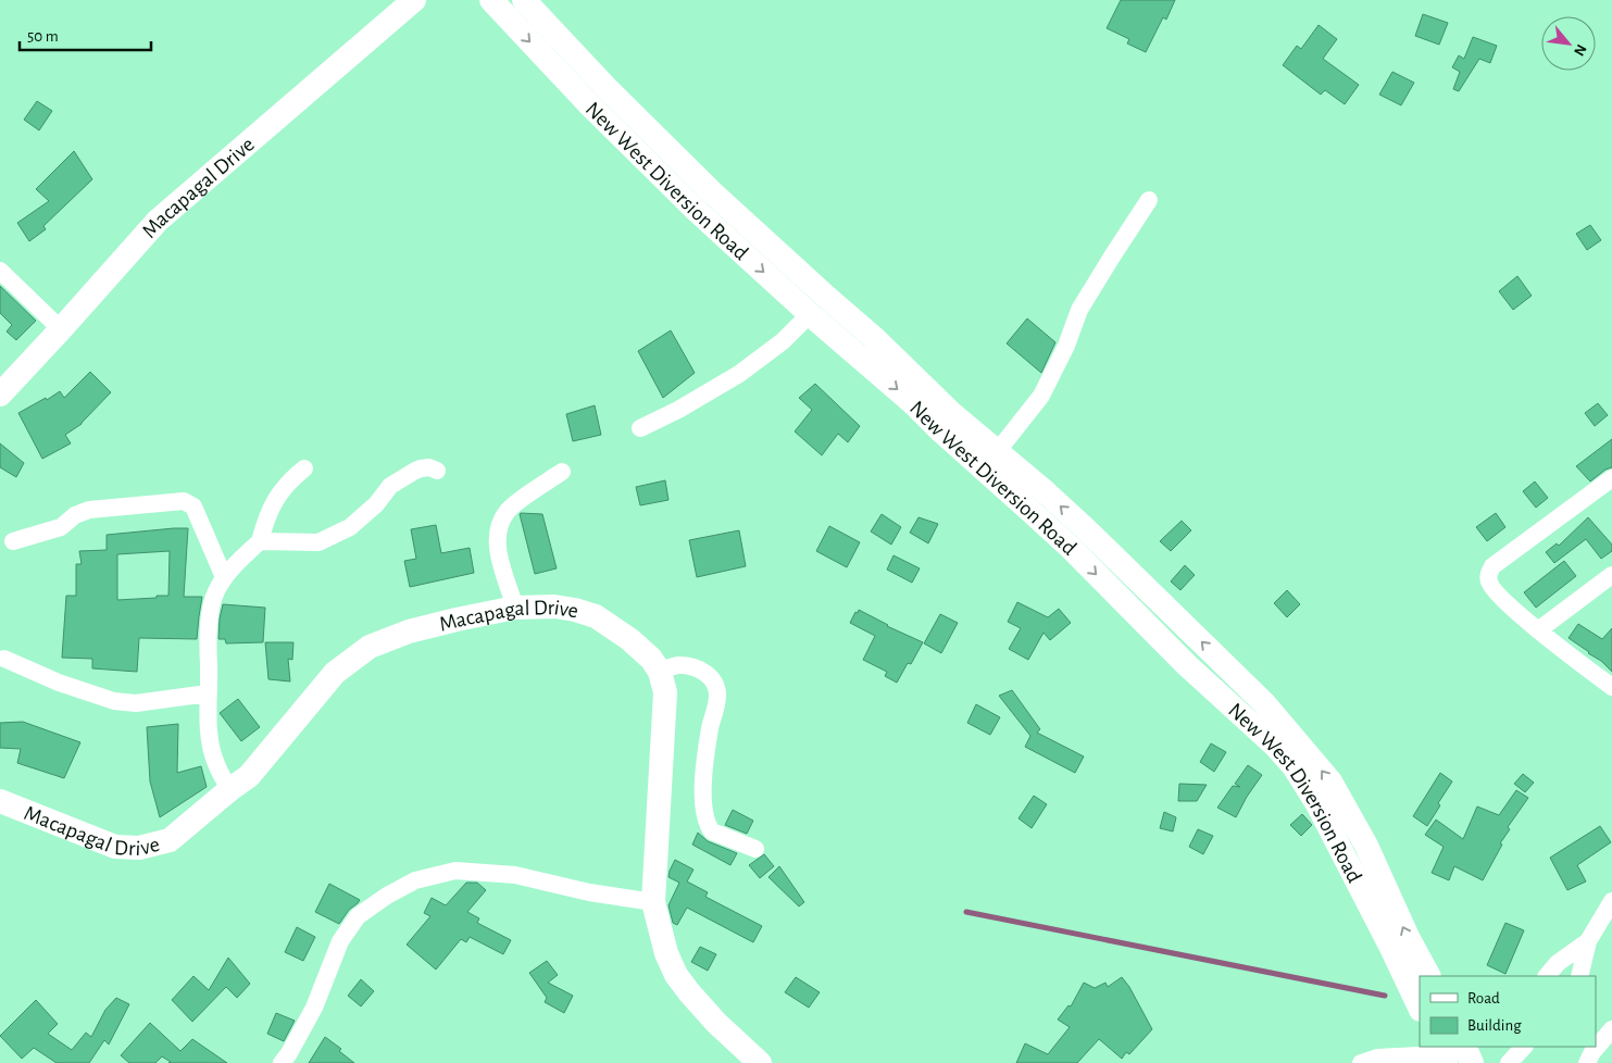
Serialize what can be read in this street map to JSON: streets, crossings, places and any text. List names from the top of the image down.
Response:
{
  "streets": {
    "street": ["New West Diversion Road", "Macapagal Drive"]
  },
  "legend": ["Road", "Building"],
  "scale_bar": "50 m",
  "north": "bottom right"
}
